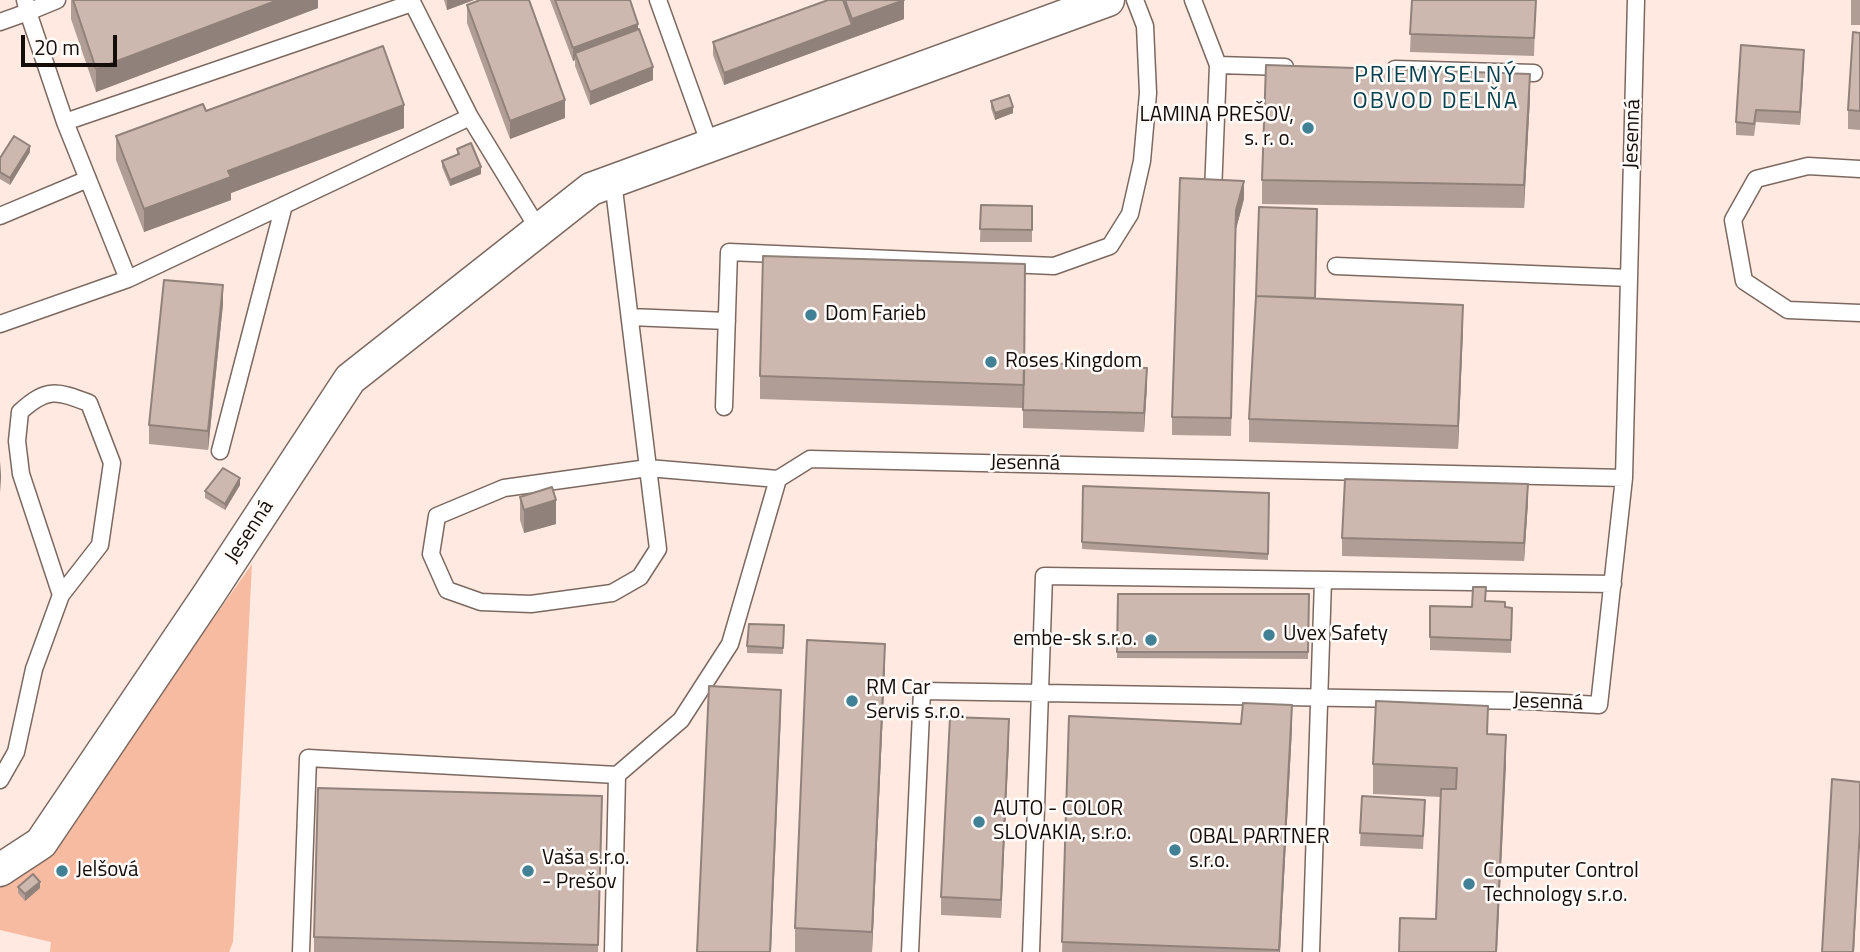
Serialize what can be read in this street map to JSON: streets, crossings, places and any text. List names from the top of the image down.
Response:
{
  "streets": {
    "street": ["Jesenná"]
  },
  "districts": ["PRIEMYSELNÝ OBVOD DELŇA"],
  "places": [
    "LAMINA PREŠOV, s. r. o.",
    "Dom Farieb",
    "Roses Kingdom",
    "Uvex Safety",
    "embe-sk s.r.o.",
    "RM Car Servis s.r.o.",
    "AUTO - COLOR SLOVAKIA, s.r.o.",
    "OBAL PARTNER s.r.o.",
    "Jelšová",
    "Vaša s.r.o. - Prešov",
    "Computer Control Technology s.r.o."
  ],
  "scale_bar": "20 m"
}
